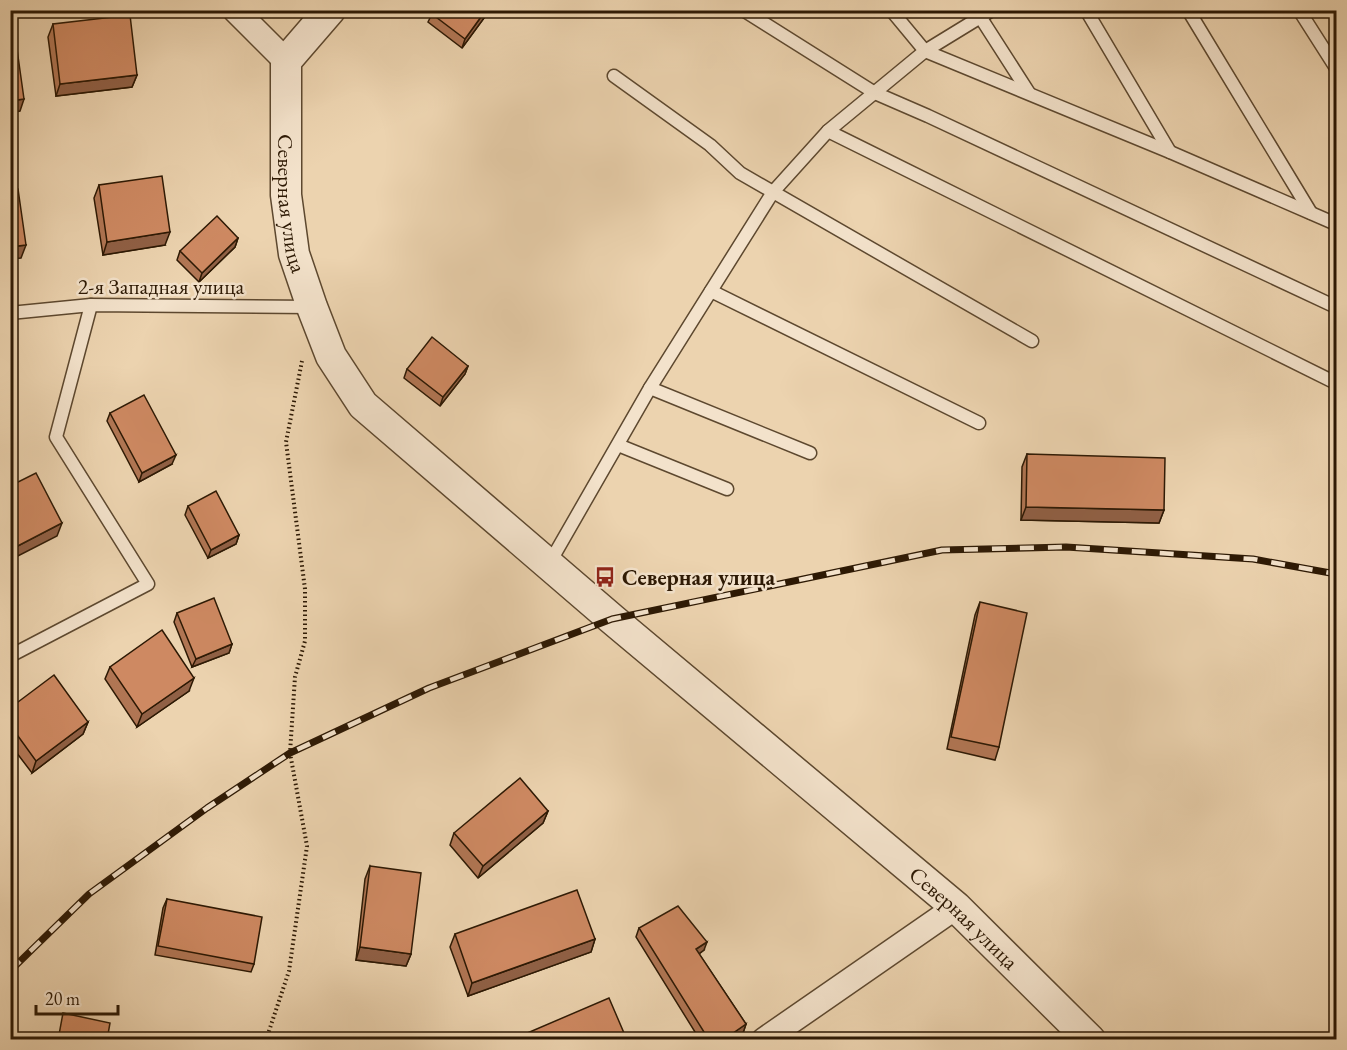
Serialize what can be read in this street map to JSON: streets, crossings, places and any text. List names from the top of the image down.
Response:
{
  "streets": {
    "street": ["Северная улица"],
    "lane": ["2-я Западная улица"]
  },
  "crossings": [
    ["Северная улица", "2-я Западная улица"]
  ],
  "places": {
    "bus stop": ["Северная улица"]
  },
  "scale_bar": "20 m"
}
